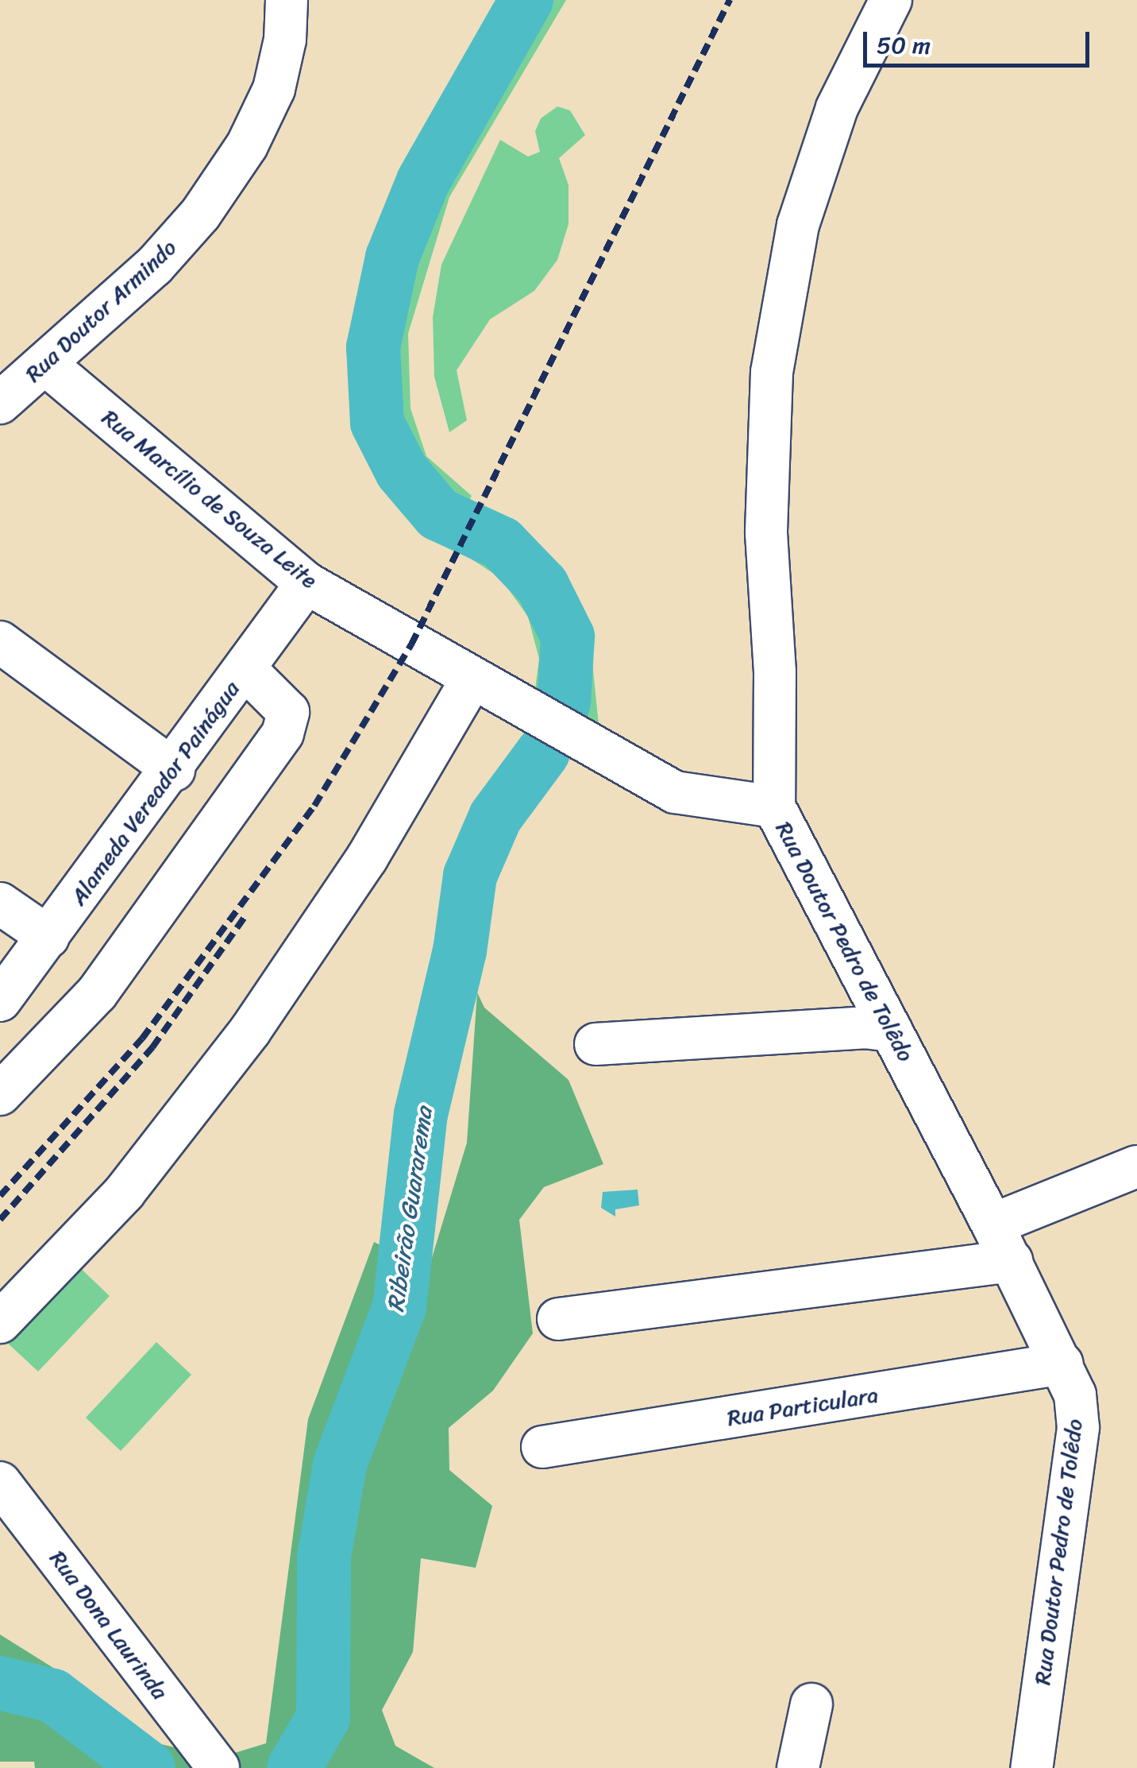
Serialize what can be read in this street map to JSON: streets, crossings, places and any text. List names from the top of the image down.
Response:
{
  "streets": {
    "street": [
      "Rua Doutor Armindo",
      "Rua Marcílio de Souza Leite",
      "Alameda Vereador Painágua",
      "Rua Doutor Pedro de Tolêdo",
      "Rua Particulara",
      "Rua Dona Laurinda"
    ]
  },
  "crossings": [
    ["Rua Doutor Armindo", "Rua Marcílio de Souza Leite"],
    ["Rua Marcílio de Souza Leite", "Alameda Vereador Painágua"],
    ["Rua Marcílio de Souza Leite", "Rua Doutor Pedro de Tolêdo"],
    ["Rua Doutor Pedro de Tolêdo", "Rua Particulara"]
  ],
  "water": ["Ribeirão Guararema"],
  "scale_bar": "50 m"
}
